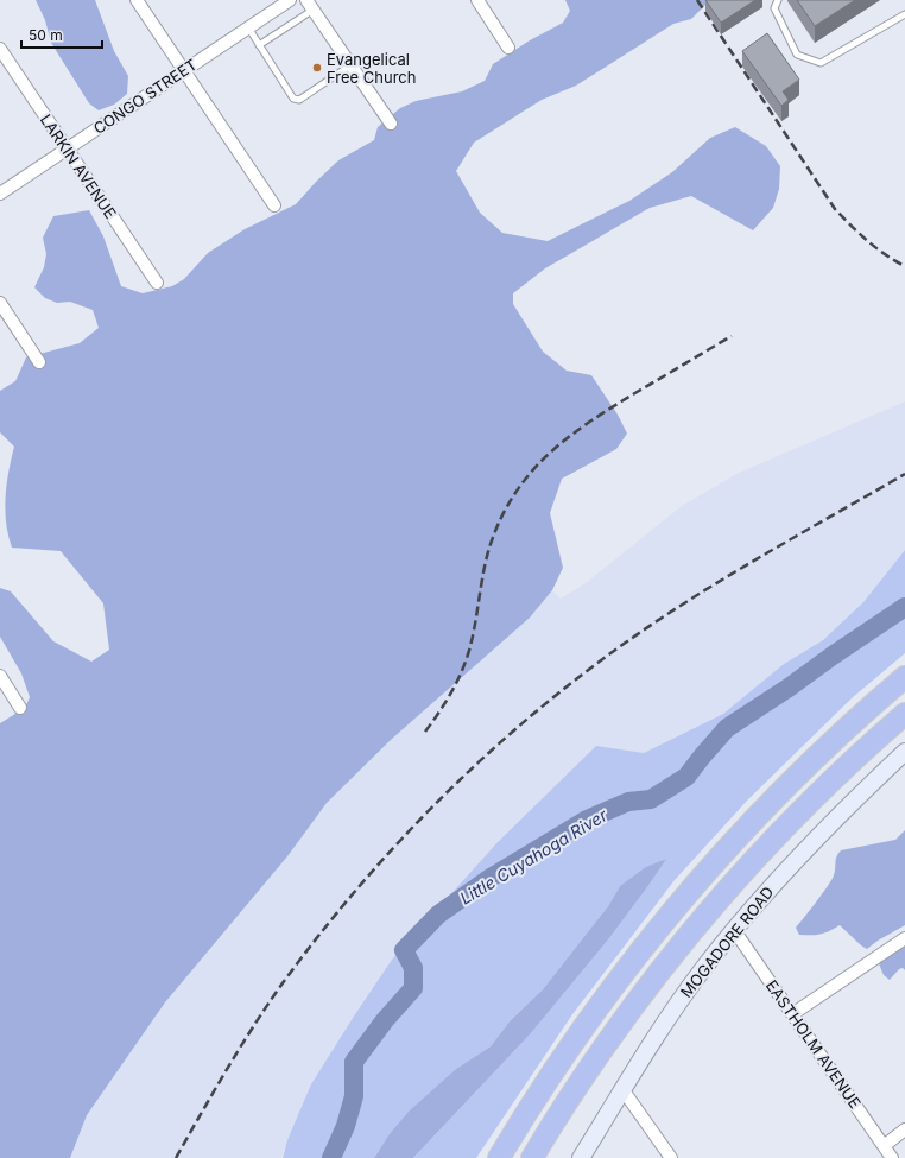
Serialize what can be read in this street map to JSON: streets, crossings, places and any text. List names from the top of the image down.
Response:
{
  "streets": {
    "street": [
      "CONGO STREET",
      "LARKIN AVENUE",
      "MOGADORE ROAD",
      "EASTHOLM AVENUE"
    ]
  },
  "crossings": [
    ["CONGO STREET", "LARKIN AVENUE"],
    ["MOGADORE ROAD", "EASTHOLM AVENUE"]
  ],
  "water": ["Little Cuyahoga River"],
  "places": ["Evangelical Free Church"],
  "scale_bar": "50 m"
}
